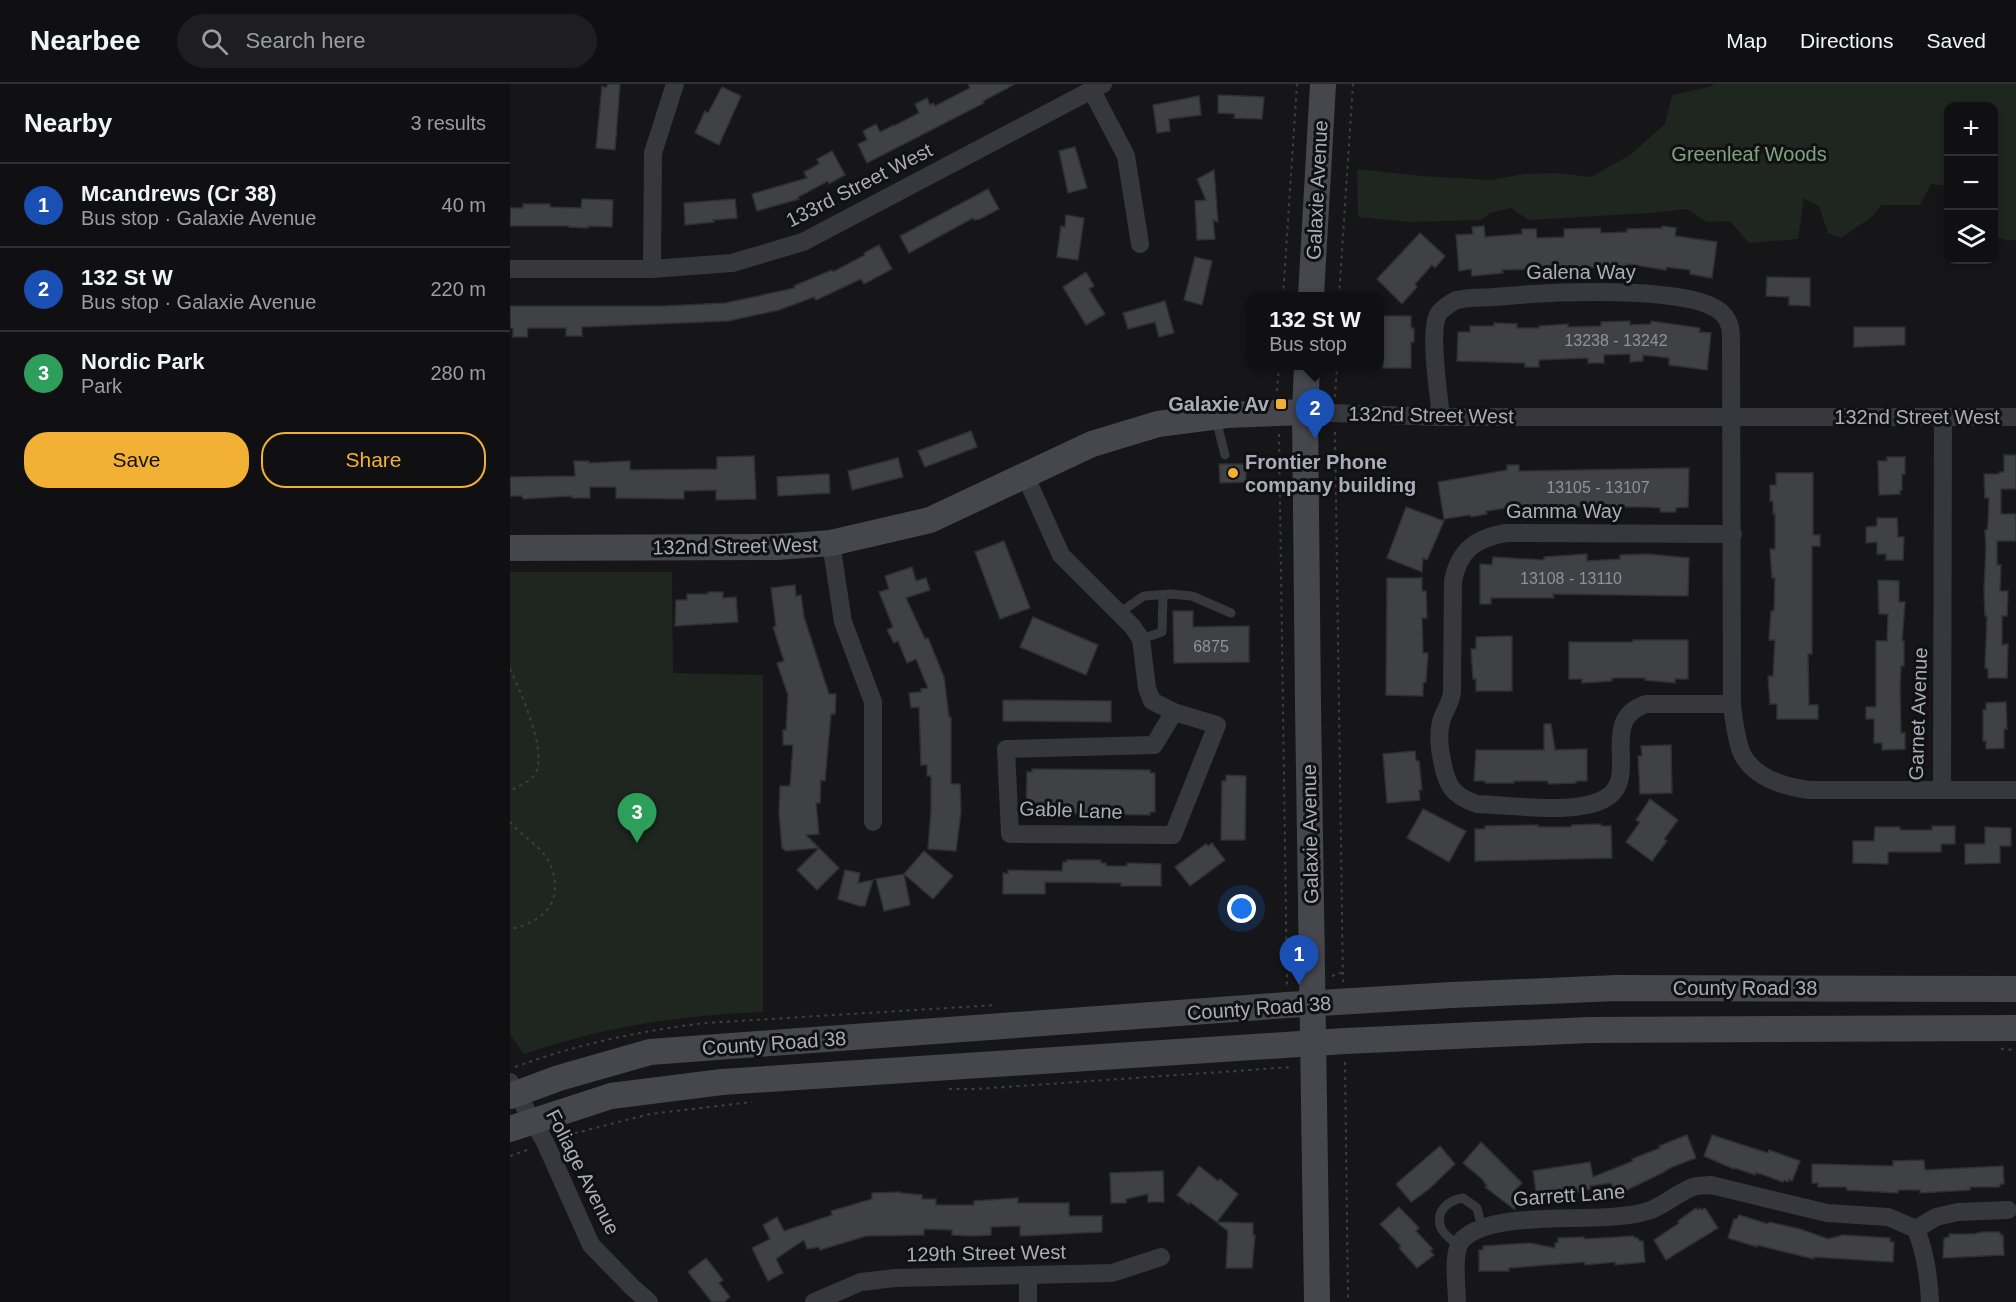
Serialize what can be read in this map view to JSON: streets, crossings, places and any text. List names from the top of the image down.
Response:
{
  "streets": {
    "main road": ["Galaxie Avenue", "132nd Street West", "County Road 38"],
    "street": [
      "133rd Street West",
      "Galena Way",
      "Gamma Way",
      "Garnet Avenue",
      "Gable Lane",
      "Foliage Avenue",
      "Garrett Lane",
      "129th Street West"
    ]
  },
  "crossings": [
    ["Galaxie Avenue", "132nd Street West"],
    ["Galaxie Avenue", "County Road 38"],
    ["Galena Way", "132nd Street West"],
    ["Galena Way", "Garnet Avenue"],
    ["132nd Street West", "Garnet Avenue"],
    ["Gamma Way", "Garnet Avenue"],
    ["County Road 38", "Foliage Avenue"]
  ],
  "parks": ["Greenleaf Woods"],
  "places": {
    "transit": ["Galaxie Av"],
    "other": ["Frontier Phone company building"]
  },
  "house_numbers": [
    "13238 - 13242",
    "13105 - 13107",
    "13108 - 13110",
    "6875"
  ],
  "page": {
    "header": "Nearbee",
    "search": "Search here",
    "nav": ["Map", "Directions", "Saved"],
    "heading": ["Nearby", "3 results"],
    "map_buttons": ["+", "−"],
    "list": [
      {
        "mark": "1",
        "name": "Mcandrews (Cr 38)",
        "note": "Bus stop · Galaxie Avenue",
        "value": "40 m"
      },
      {
        "mark": "2",
        "name": "132 St W",
        "note": "Bus stop · Galaxie Avenue",
        "value": "220 m"
      },
      {
        "mark": "3",
        "name": "Nordic Park",
        "note": "Park",
        "value": "280 m"
      }
    ],
    "popup": ["132 St W", "Bus stop"],
    "pins": ["2", "3", "1"],
    "buttons": ["Save", "Share"]
  }
}
